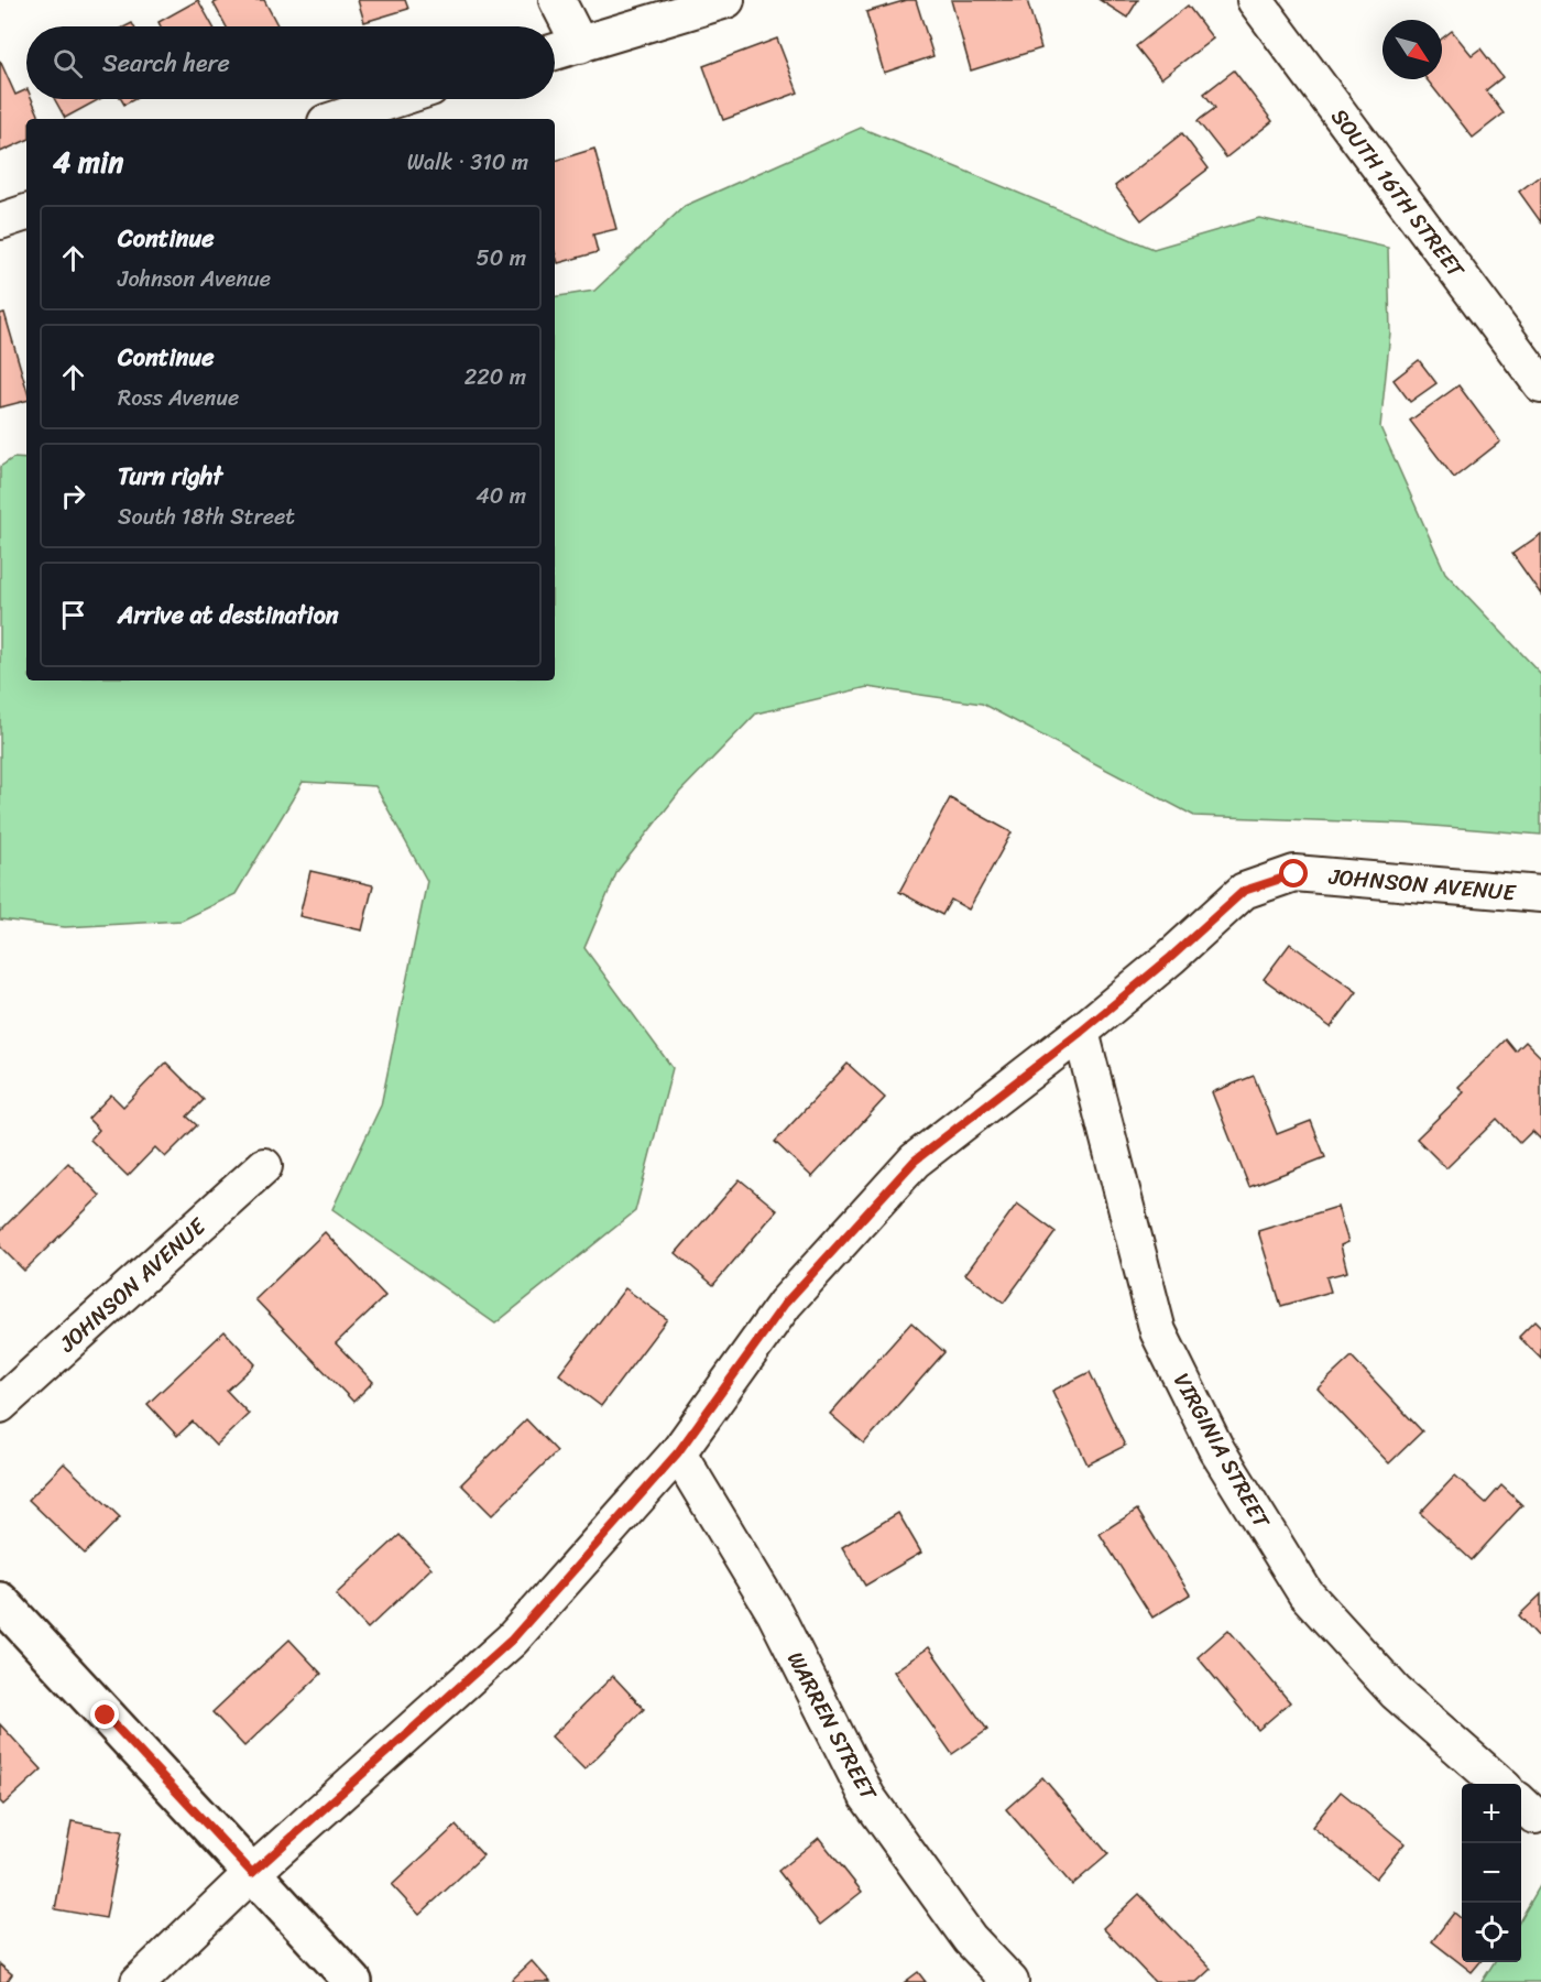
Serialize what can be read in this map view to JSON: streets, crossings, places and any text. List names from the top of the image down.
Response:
{
  "streets": {
    "street": [
      "SOUTH 16TH STREET",
      "JOHNSON AVENUE",
      "VIRGINIA STREET",
      "WARREN STREET"
    ]
  },
  "crossings": [
    ["JOHNSON AVENUE", "VIRGINIA STREET"],
    ["JOHNSON AVENUE", "WARREN STREET"]
  ],
  "north": "bottom right",
  "page": {
    "search": "Search here",
    "heading": ["4 min", "Walk · 310 m"],
    "list": [
      ["Continue", "Johnson Avenue", "50 m"],
      ["Continue", "Ross Avenue", "220 m"],
      ["Turn right", "South 18th Street", "40 m"],
      "Arrive at destination"
    ],
    "map_buttons": ["+", "−"]
  }
}
